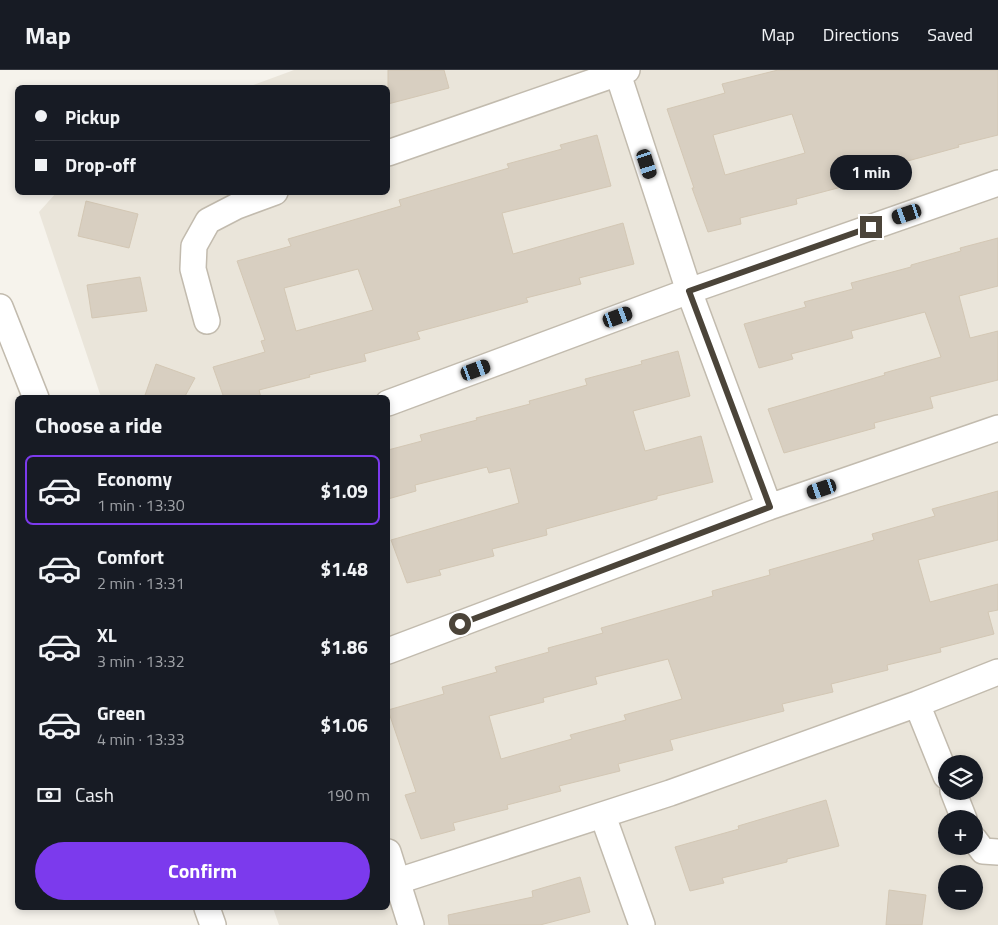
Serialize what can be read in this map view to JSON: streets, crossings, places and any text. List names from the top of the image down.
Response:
{
  "page": {
    "header": "Map",
    "nav": ["Map", "Directions", "Saved"],
    "banner": ["Pickup", "Drop-off"],
    "bubble": "1 min",
    "heading": "Choose a ride",
    "list": [
      {
        "name": "Economy",
        "note": "1 min · 13:30",
        "value": "$1.09"
      },
      {
        "name": "Comfort",
        "note": "2 min · 13:31",
        "value": "$1.48"
      },
      {
        "name": "XL",
        "note": "3 min · 13:32",
        "value": "$1.86"
      },
      {
        "name": "Green",
        "note": "4 min · 13:33",
        "value": "$1.06"
      }
    ],
    "map_buttons": ["+", "−"],
    "pay": ["Cash", "190 m"],
    "buttons": "Confirm"
  }
}
